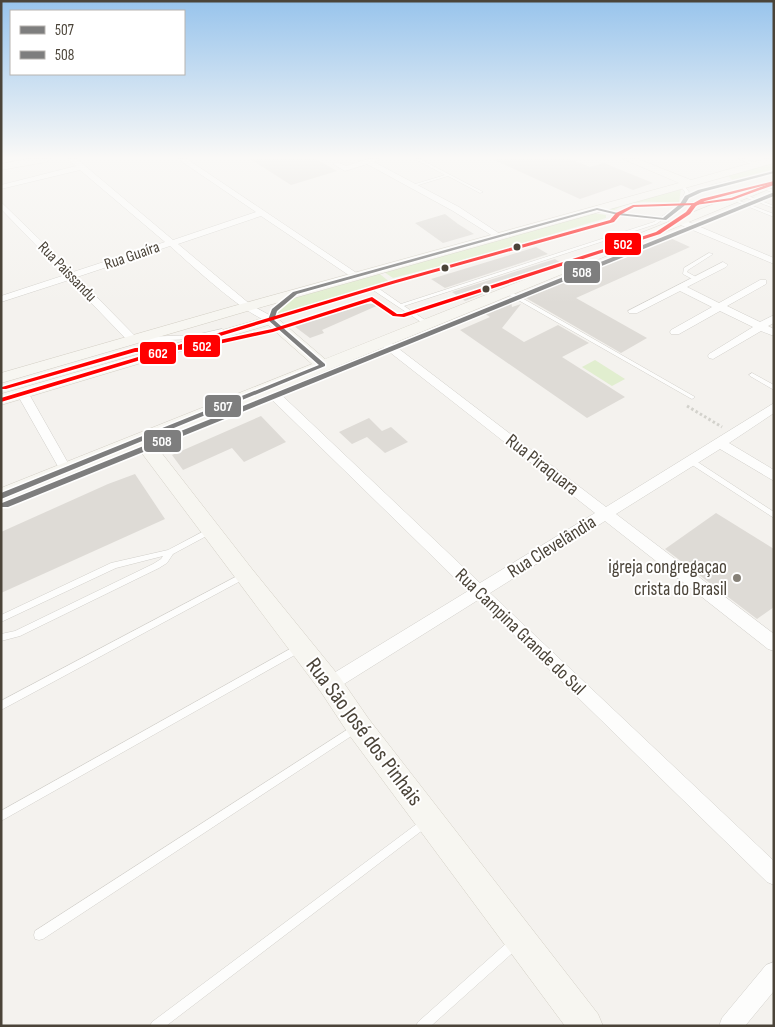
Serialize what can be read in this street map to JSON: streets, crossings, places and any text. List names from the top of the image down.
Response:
{
  "streets": {
    "main road": ["Rua São José dos Pinhais"],
    "street": [
      "Rua Guaíra",
      "Rua Paissandu",
      "Rua Piraquara",
      "Rua Clevelândia",
      "Rua Campina Grande do Sul"
    ]
  },
  "crossings": [
    ["Rua Guaíra", "Rua Paissandu"],
    ["Rua Piraquara", "Rua Clevelândia"],
    ["Rua Clevelândia", "Rua Campina Grande do Sul"],
    ["Rua Clevelândia", "Rua São José dos Pinhais"]
  ],
  "places": ["igreja congregaçao crista do Brasil"],
  "lines": [
    "transit line 507",
    "transit line 508",
    "transit line 502",
    "transit line 602"
  ],
  "legend": ["507", "508"]
}
